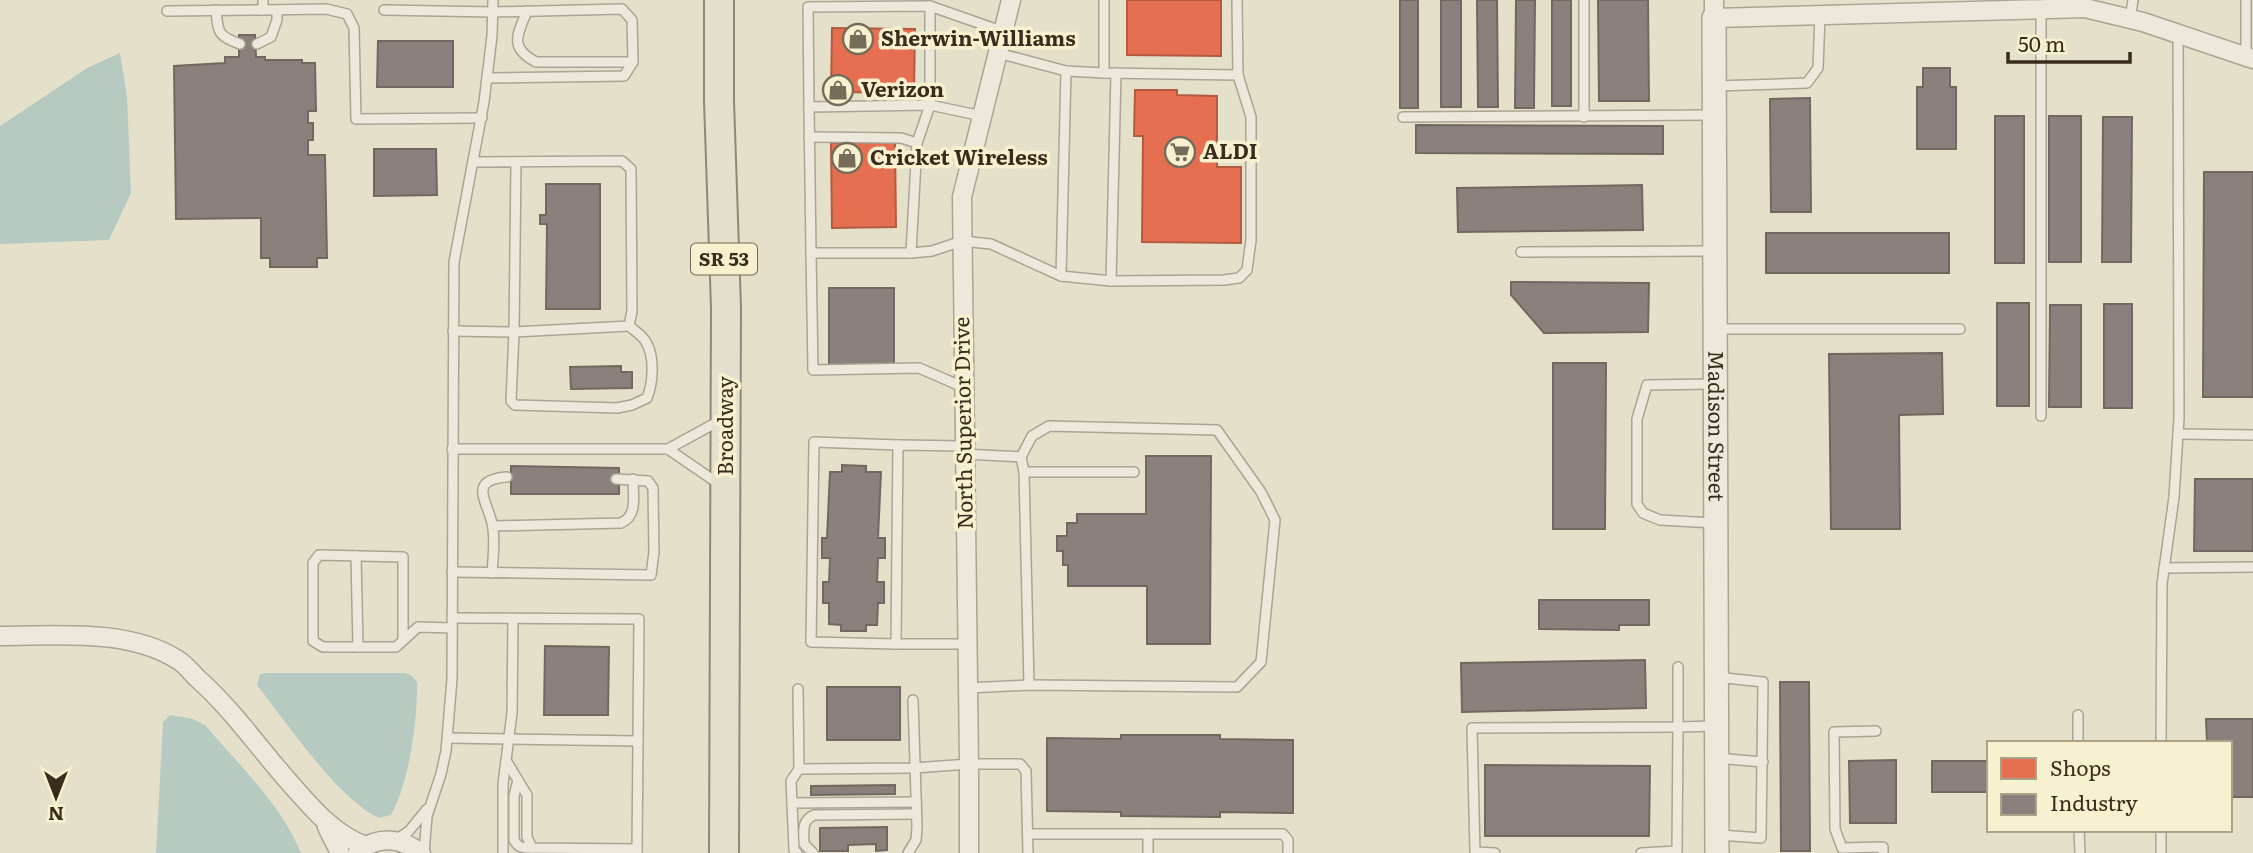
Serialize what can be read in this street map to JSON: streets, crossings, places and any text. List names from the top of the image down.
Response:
{
  "streets": {
    "main road": ["SR 53", "Broadway"],
    "street": ["North Superior Drive", "Madison Street"]
  },
  "places": {
    "shop": ["Sherwin-Williams", "Verizon", "Cricket Wireless"],
    "supermarket": ["ALDI"]
  },
  "legend": ["Shops", "Industry"],
  "scale_bar": "50 m",
  "north": "bottom"
}
